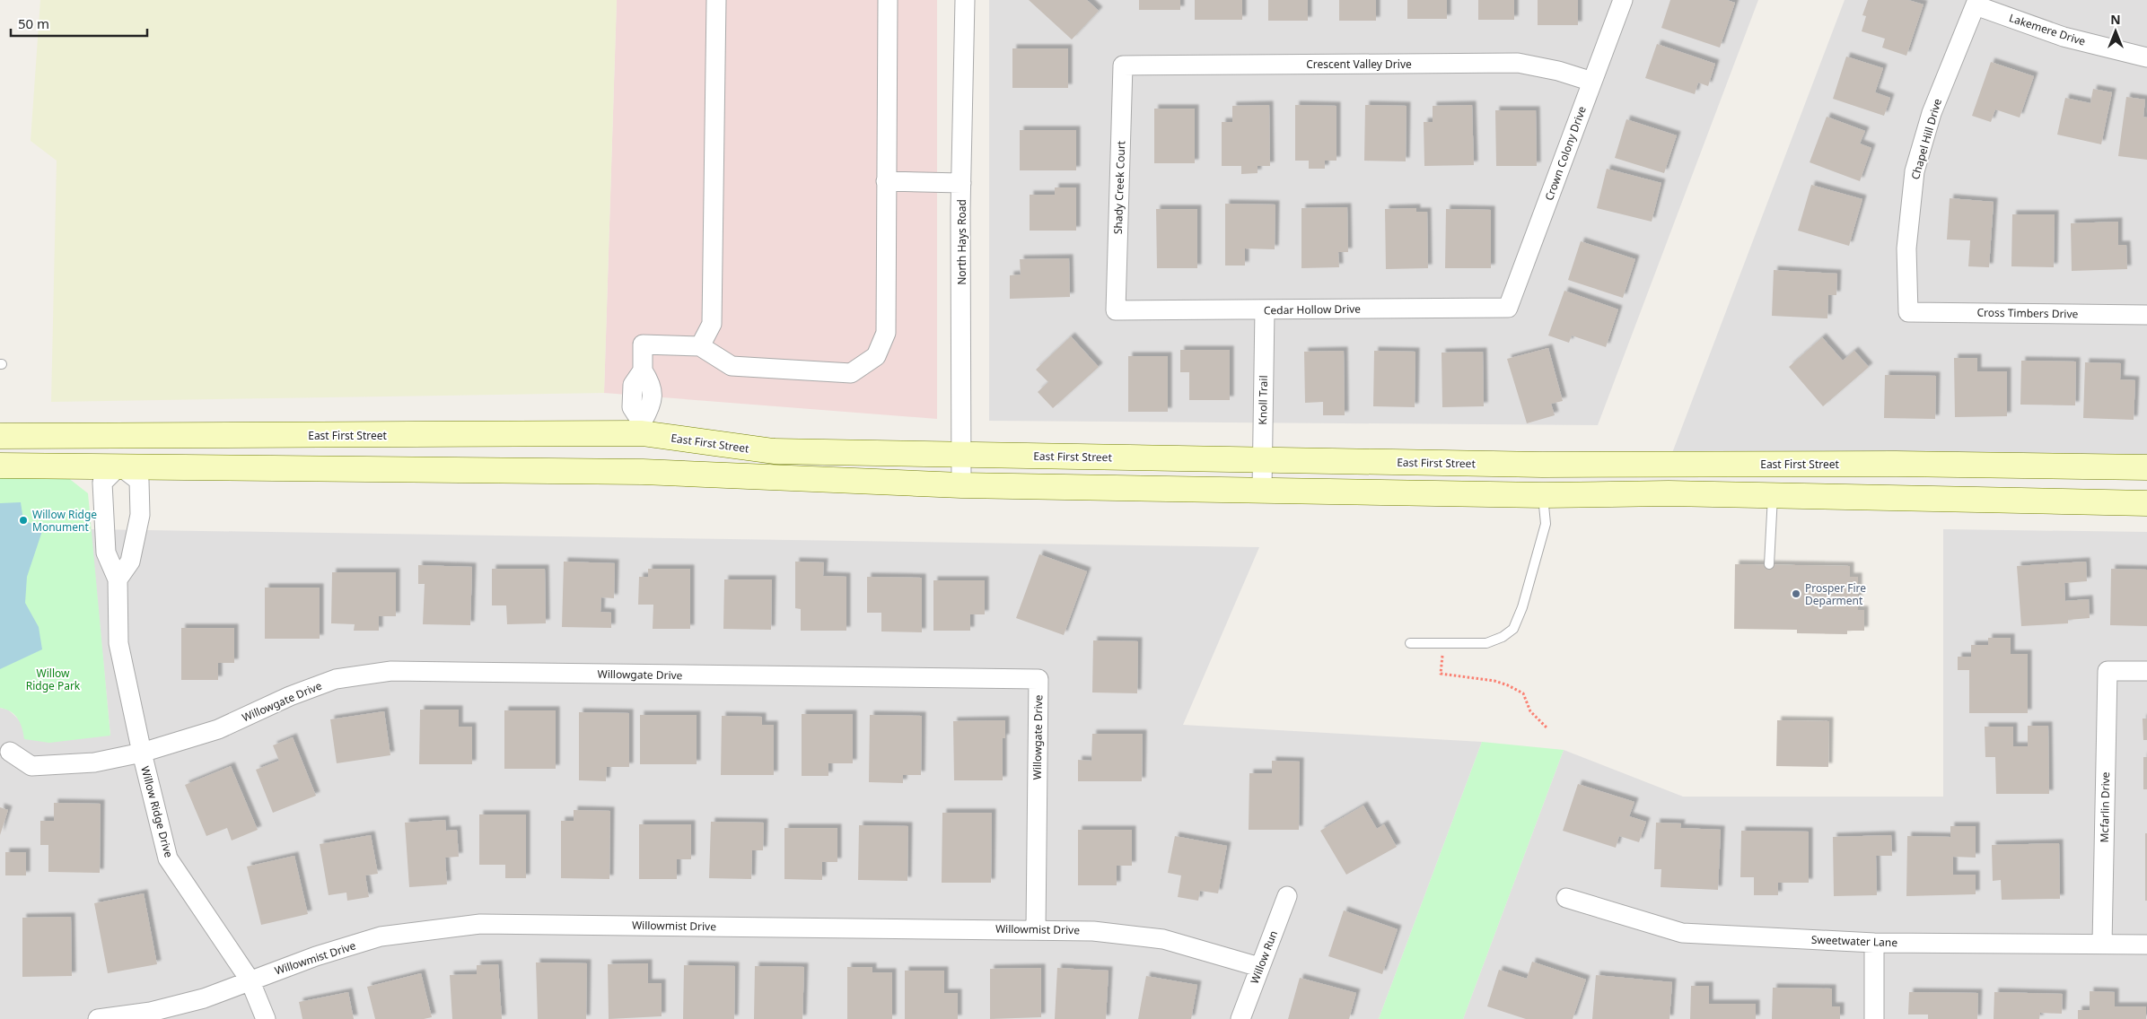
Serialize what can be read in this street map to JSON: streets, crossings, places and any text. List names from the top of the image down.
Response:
{
  "streets": {
    "main road": ["East First Street"],
    "street": [
      "Lakemere Drive",
      "Crescent Valley Drive",
      "Chapel Hill Drive",
      "Crown Colony Drive",
      "Shady Creek Court",
      "North Hays Road",
      "Cedar Hollow Drive",
      "Cross Timbers Drive",
      "Knoll Trail",
      "Willowgate Drive",
      "Mcfarlin Drive",
      "Willow Ridge Drive",
      "Willowmist Drive",
      "Sweetwater Lane",
      "Willow Run"
    ]
  },
  "crossings": [
    ["Lakemere Drive", "Chapel Hill Drive"],
    ["Crescent Valley Drive", "Crown Colony Drive"],
    ["Crescent Valley Drive", "Shady Creek Court"],
    ["Chapel Hill Drive", "Cross Timbers Drive"],
    ["Crown Colony Drive", "Cedar Hollow Drive"],
    ["Shady Creek Court", "Cedar Hollow Drive"],
    ["North Hays Road", "East First Street"],
    ["Cedar Hollow Drive", "Knoll Trail"],
    ["Knoll Trail", "East First Street"],
    ["Willowgate Drive", "Willow Ridge Drive"],
    ["Willowgate Drive", "Willowmist Drive"],
    ["Mcfarlin Drive", "Sweetwater Lane"],
    ["Willow Ridge Drive", "Willowmist Drive"],
    ["Willowmist Drive", "Willow Run"]
  ],
  "parks": ["Willow Ridge Park"],
  "places": ["Willow Ridge Monument", "Prosper Fire Deparment"],
  "scale_bar": "50 m",
  "north": "top"
}
